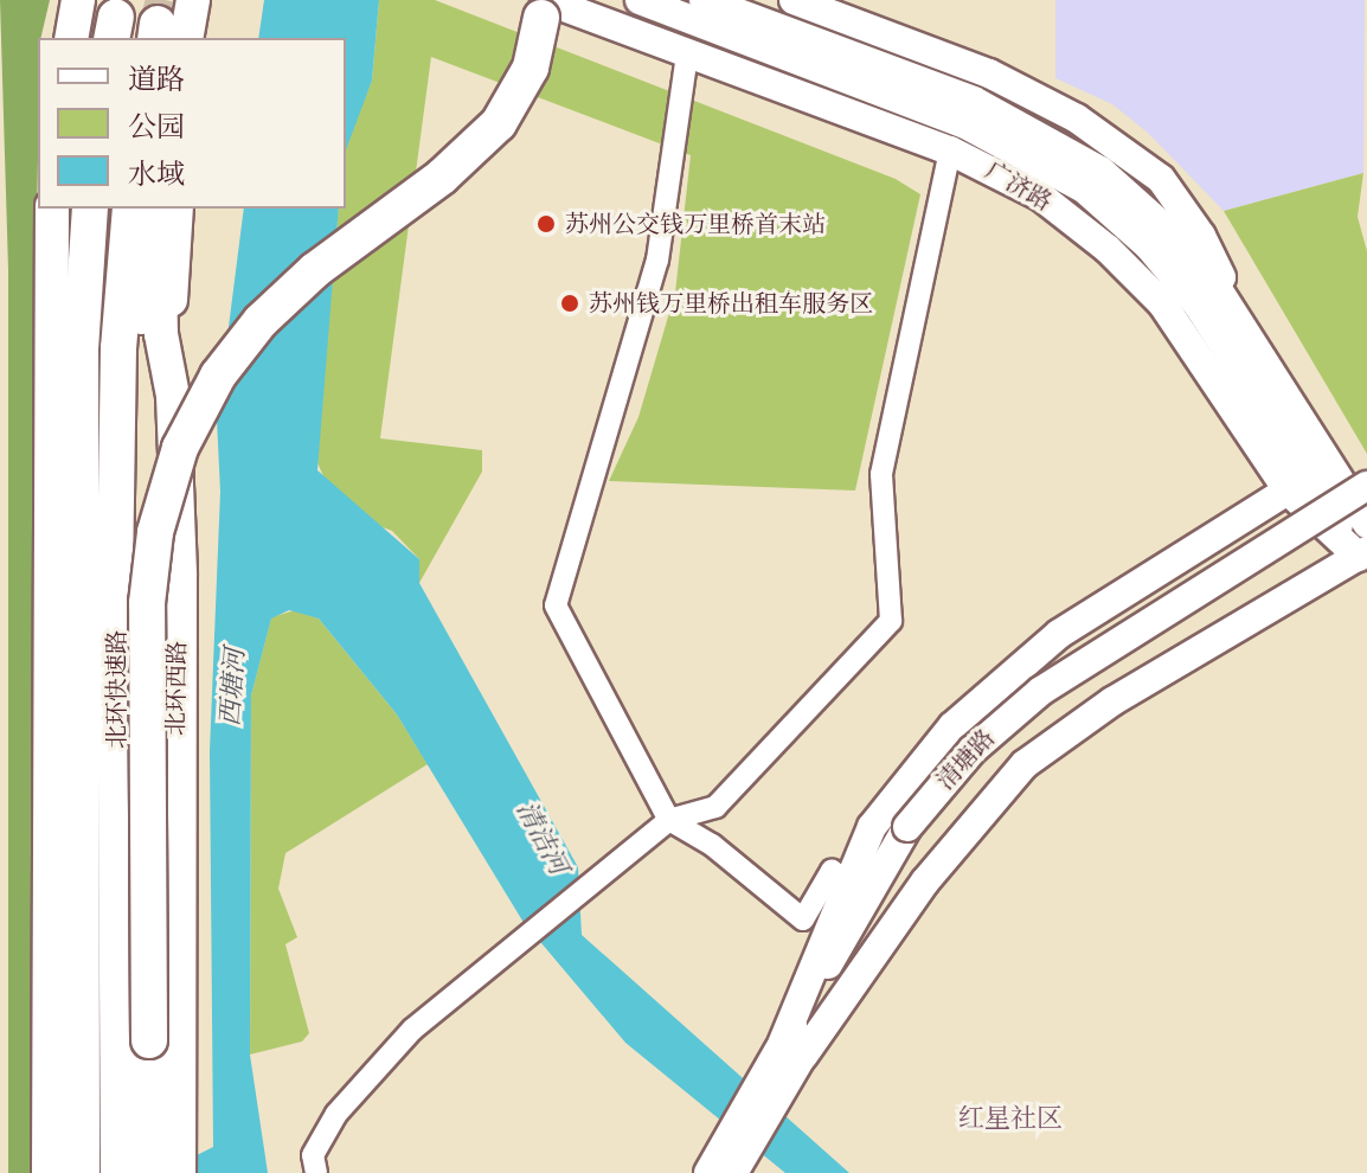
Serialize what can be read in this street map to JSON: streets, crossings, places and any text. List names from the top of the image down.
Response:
{
  "streets": {
    "highway": ["北环快速路"],
    "main road": ["广济路", "北环西路", "清塘路"]
  },
  "crossings": [
    ["北环西路", "北环快速路"]
  ],
  "districts": ["红星社区"],
  "water": ["西塘河", "清洁河"],
  "places": ["苏州公交钱万里桥首末站", "苏州钱万里桥出租车服务区"],
  "legend": ["道路", "公园", "水域"]
}
